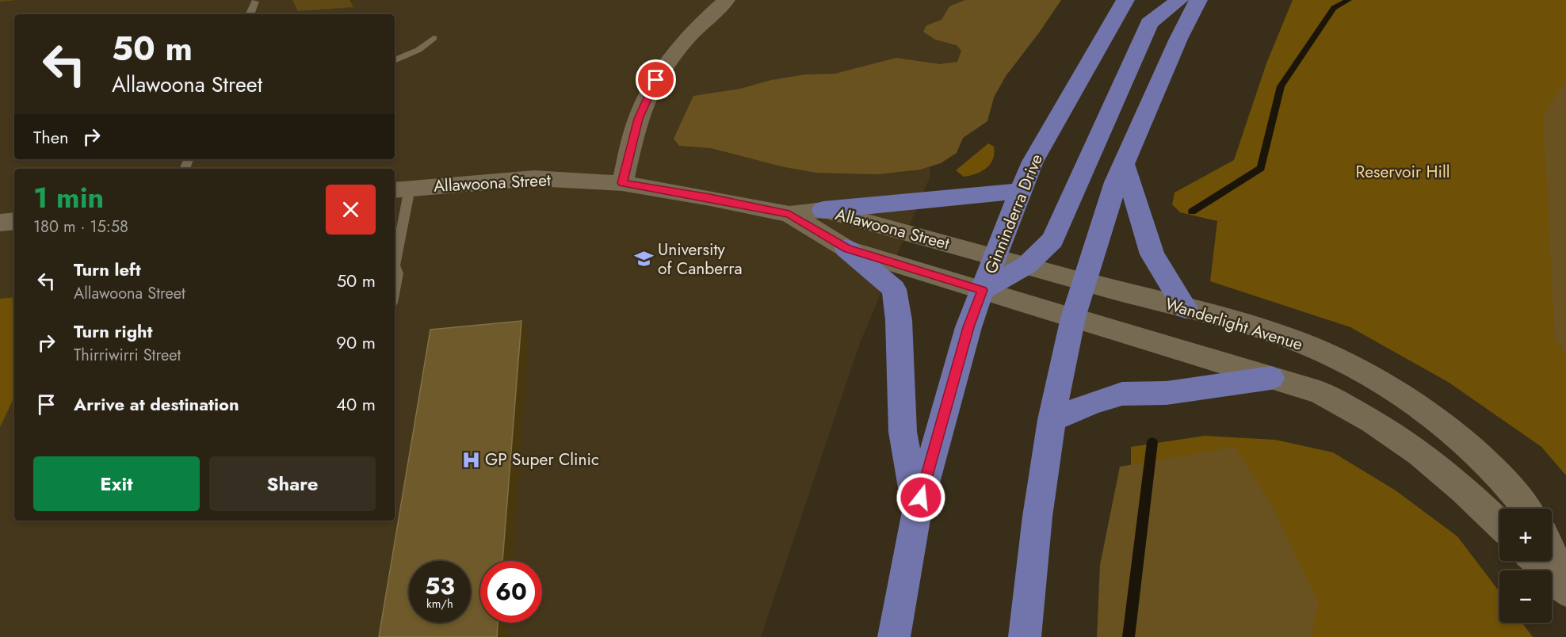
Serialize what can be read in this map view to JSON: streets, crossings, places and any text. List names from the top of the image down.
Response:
{
  "streets": {
    "main road": ["Ginninderra Drive"],
    "street": ["Allawoona Street", "Wanderlight Avenue"]
  },
  "crossings": [
    ["Allawoona Street", "Ginninderra Drive"],
    ["Allawoona Street", "Wanderlight Avenue"],
    ["Ginninderra Drive", "Wanderlight Avenue"]
  ],
  "parks": ["Reservoir Hill"],
  "places": {
    "school or university": ["University of Canberra"],
    "hospital": ["GP Super Clinic"]
  },
  "page": {
    "turn": ["50 m", "Allawoona Street"],
    "then": "Then",
    "heading": ["1 min", "180 m · 15:58"],
    "list": [
      {
        "name": "Turn left",
        "note": "Allawoona Street",
        "value": "50 m"
      },
      {
        "name": "Turn right",
        "note": "Thirriwirri Street",
        "value": "90 m"
      },
      {
        "name": "Arrive at destination",
        "value": "40 m"
      }
    ],
    "buttons": ["Exit", "Share"],
    "map_buttons": ["+", "−"],
    "speed": "53 km/h",
    "limit": "60"
  }
}
